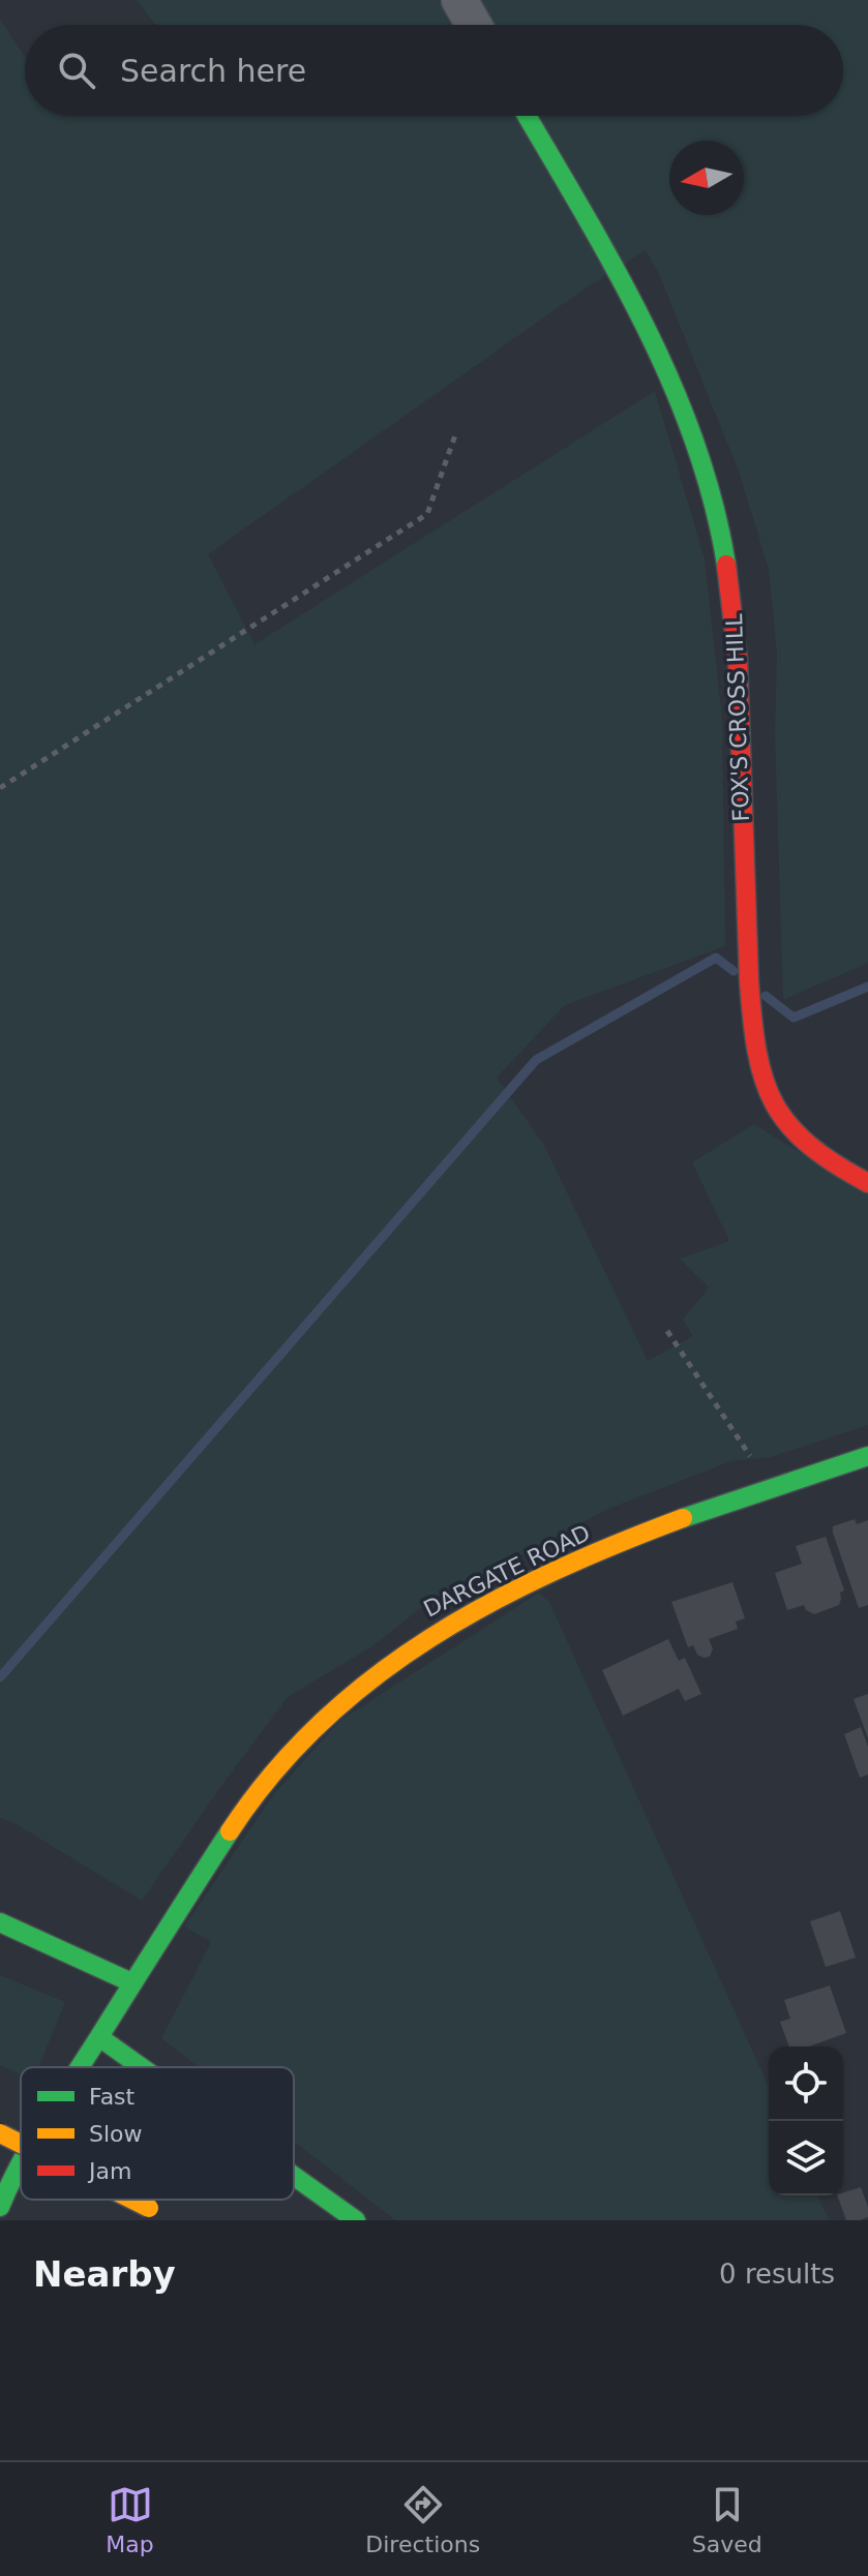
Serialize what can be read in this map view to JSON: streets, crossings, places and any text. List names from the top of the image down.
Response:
{
  "streets": {
    "main road": ["FOX'S CROSS HILL", "DARGATE ROAD"]
  },
  "legend": ["Fast", "Slow", "Jam"],
  "north": "left",
  "page": {
    "search": "Search here",
    "heading": ["Nearby", "0 results"],
    "nav": ["Map", "Directions", "Saved"]
  }
}
